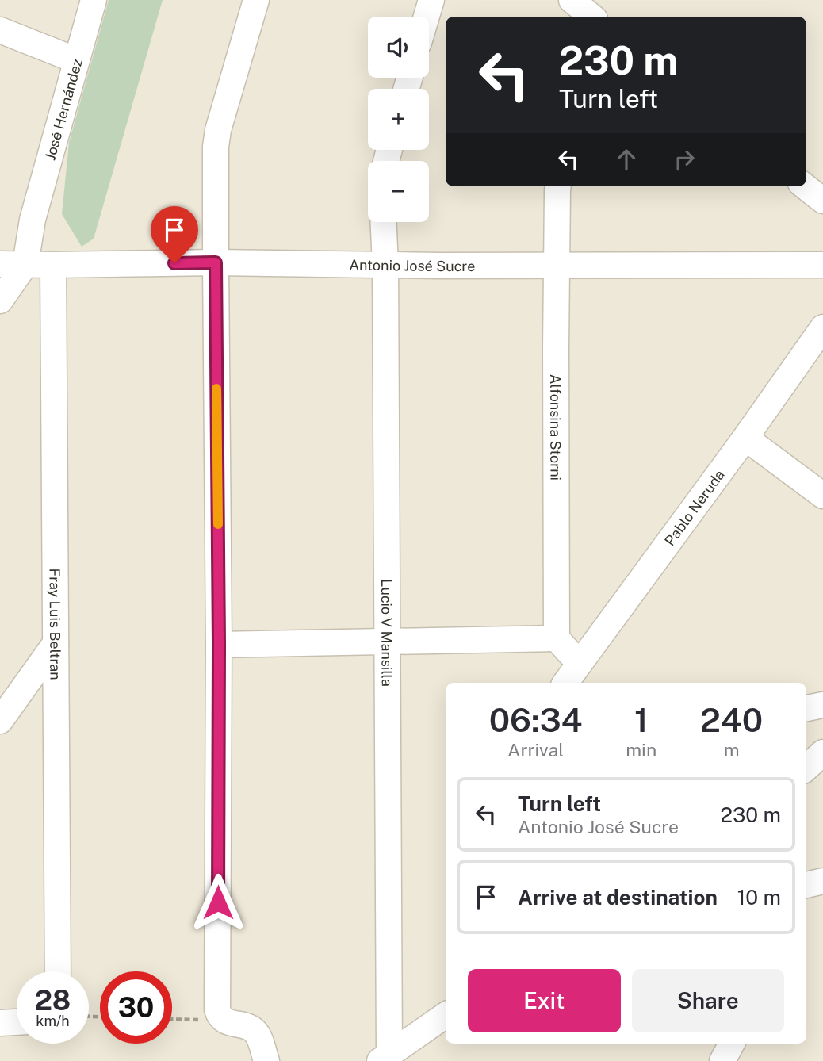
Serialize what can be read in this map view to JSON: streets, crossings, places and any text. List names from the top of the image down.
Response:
{
  "streets": {
    "street": [
      "José Hernández",
      "Antonio José Sucre",
      "Alfonsina Storni",
      "Pablo Neruda",
      "Fray Luis Beltran",
      "Lucio V Mansilla"
    ]
  },
  "crossings": [
    ["José Hernández", "Antonio José Sucre"],
    ["Antonio José Sucre", "Alfonsina Storni"],
    ["Antonio José Sucre", "Fray Luis Beltran"],
    ["Antonio José Sucre", "Lucio V Mansilla"]
  ],
  "page": {
    "map_buttons": ["+", "−"],
    "turn": ["230 m", "Turn left"],
    "eta": [
      "06:34",
      "Arrival",
      "1",
      "min",
      "240",
      "m"
    ],
    "list": [
      {
        "name": "Turn left",
        "note": "Antonio José Sucre",
        "value": "230 m"
      },
      {
        "name": "Arrive at destination",
        "value": "10 m"
      }
    ],
    "buttons": ["Exit", "Share"],
    "speed": "28 km/h",
    "limit": "30"
  }
}
